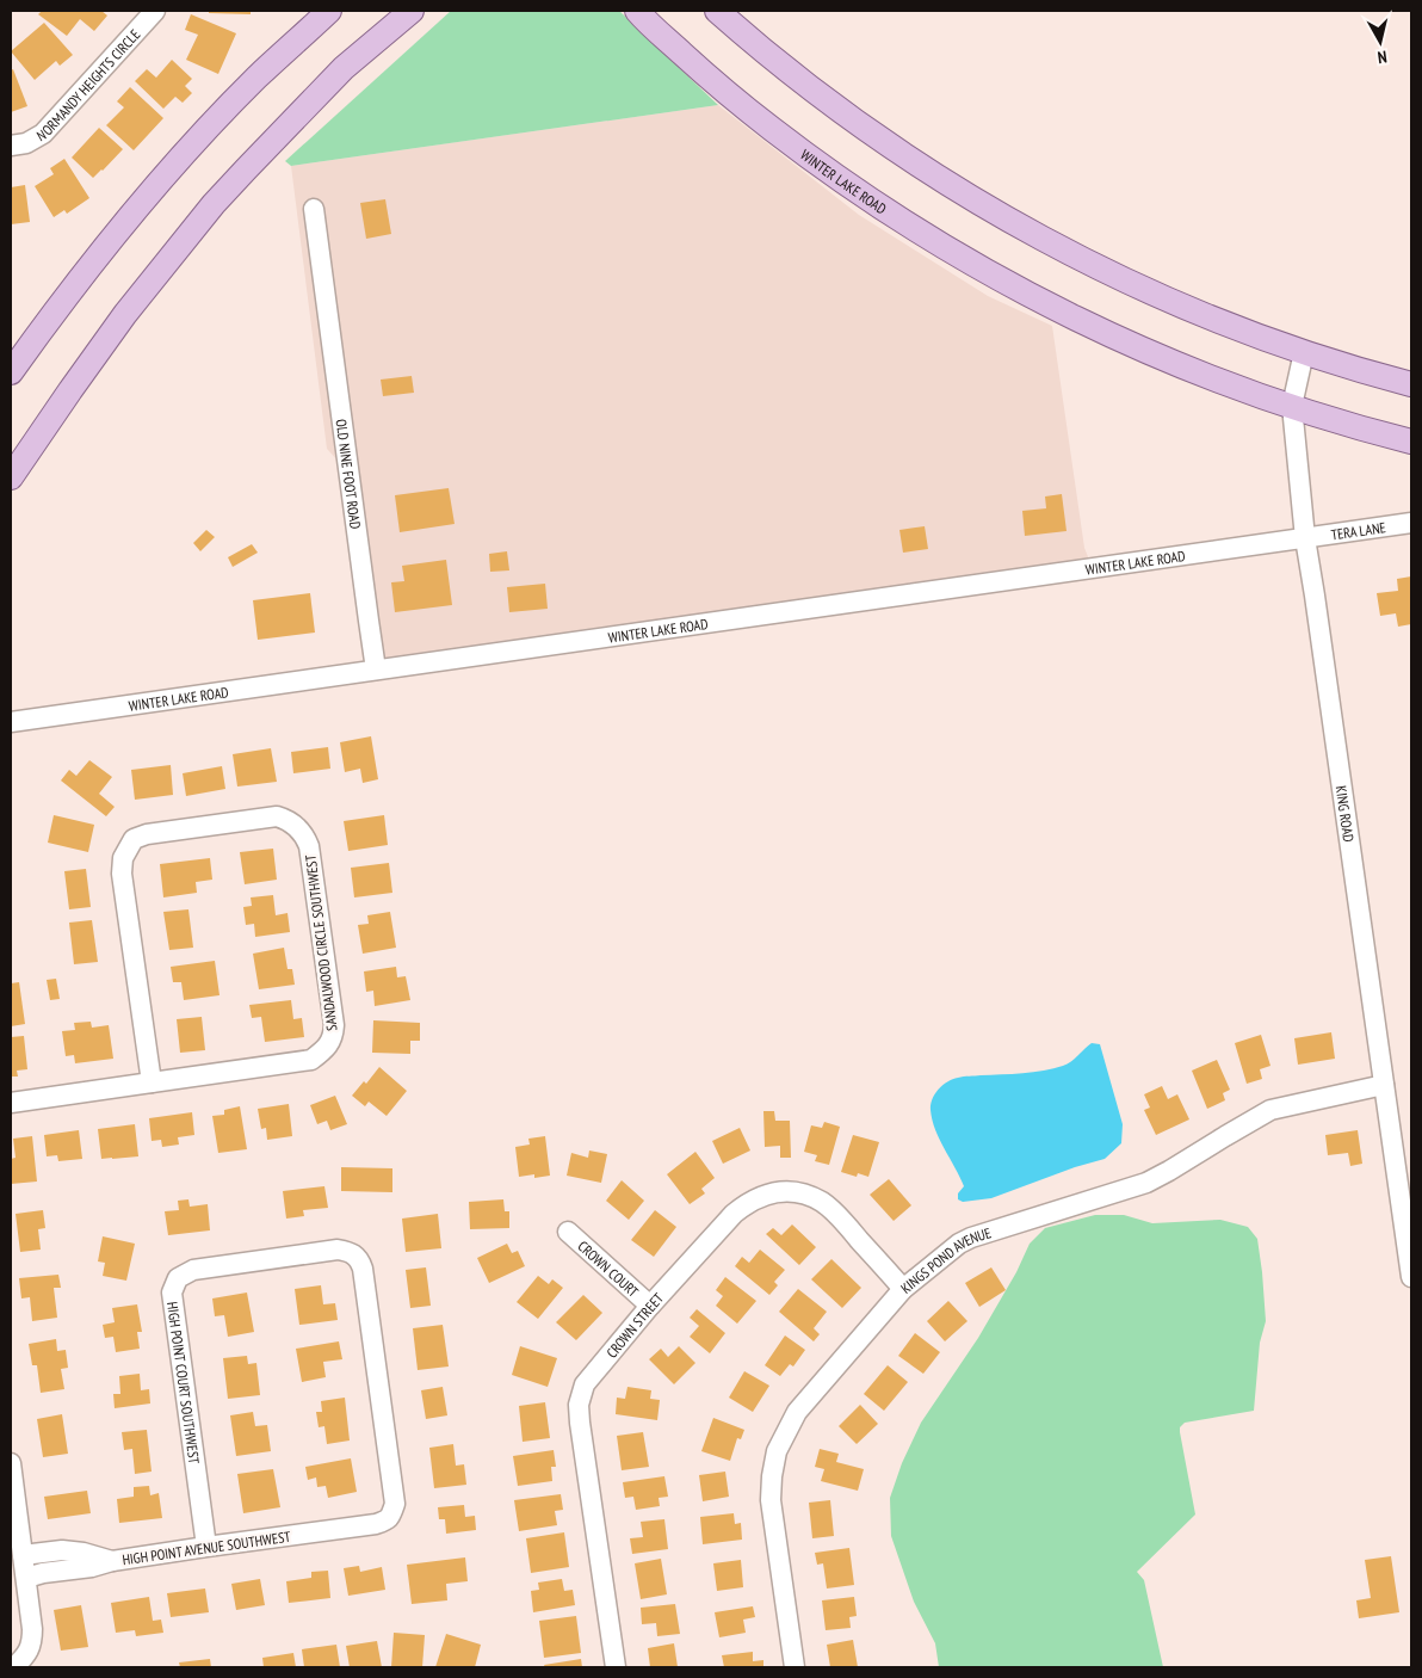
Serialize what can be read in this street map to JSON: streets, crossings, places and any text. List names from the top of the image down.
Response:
{
  "streets": {
    "main road": ["WINTER LAKE ROAD"],
    "street": [
      "NORMANDY HEIGHTS CIRCLE",
      "OLD NINE FOOT ROAD",
      "TERA LANE",
      "KING ROAD",
      "SANDALWOOD CIRCLE SOUTHWEST",
      "KINGS POND AVENUE",
      "CROWN COURT",
      "CROWN STREET",
      "HIGH POINT COURT SOUTHWEST",
      "HIGH POINT AVENUE SOUTHWEST"
    ]
  },
  "crossings": [
    ["WINTER LAKE ROAD", "OLD NINE FOOT ROAD"],
    ["WINTER LAKE ROAD", "TERA LANE"],
    ["WINTER LAKE ROAD", "KING ROAD"],
    ["TERA LANE", "KING ROAD"],
    ["KING ROAD", "KINGS POND AVENUE"],
    ["KINGS POND AVENUE", "CROWN STREET"],
    ["CROWN COURT", "CROWN STREET"],
    ["HIGH POINT COURT SOUTHWEST", "HIGH POINT AVENUE SOUTHWEST"]
  ],
  "north": "bottom"
}
